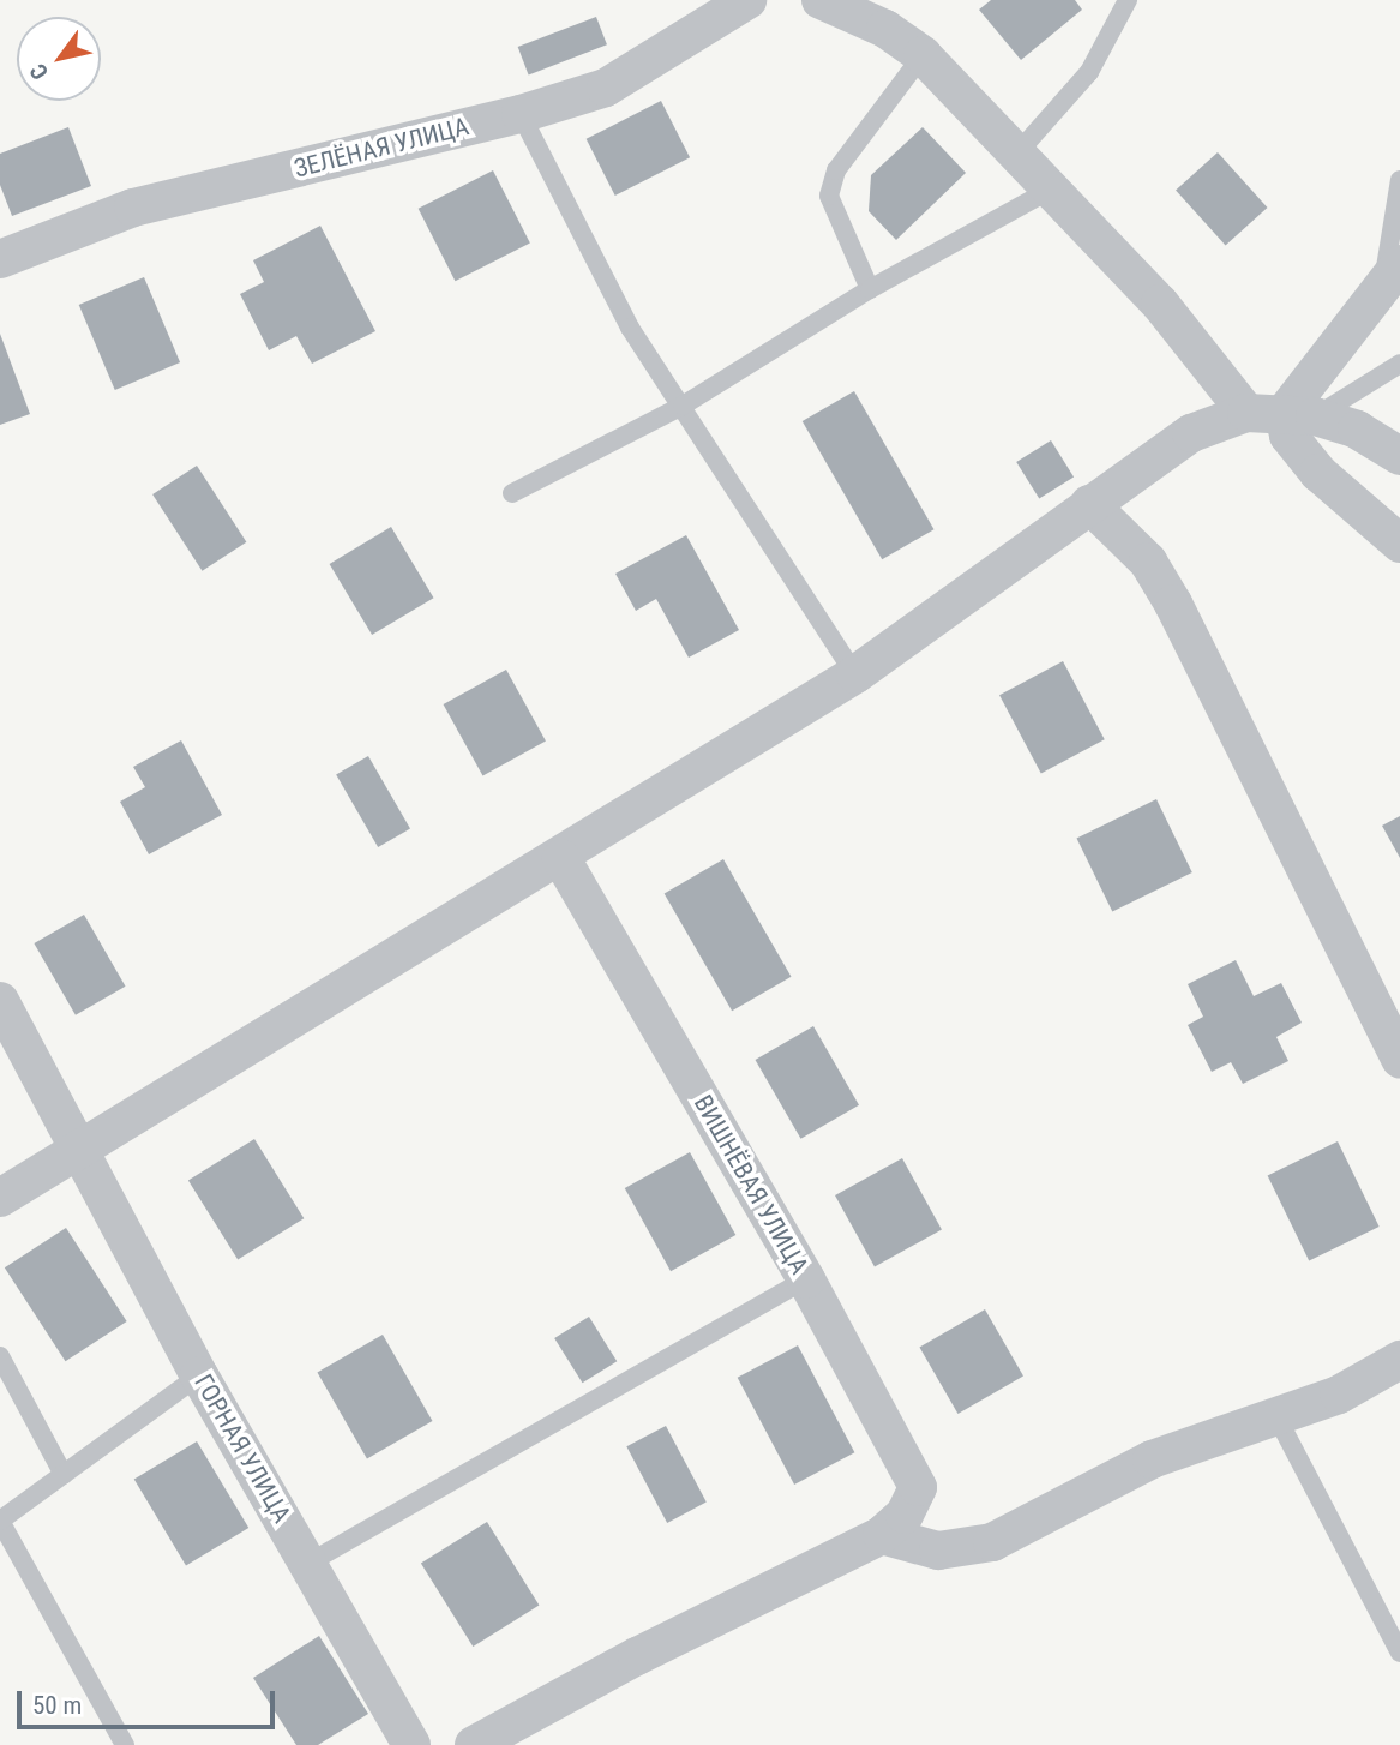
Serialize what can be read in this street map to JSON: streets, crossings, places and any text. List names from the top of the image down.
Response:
{
  "streets": {
    "street": ["ЗЕЛЁНАЯ УЛИЦА", "ВИШНЁВАЯ УЛИЦА", "ГОРНАЯ УЛИЦА"]
  },
  "scale_bar": "50 m",
  "north": "bottom left"
}
